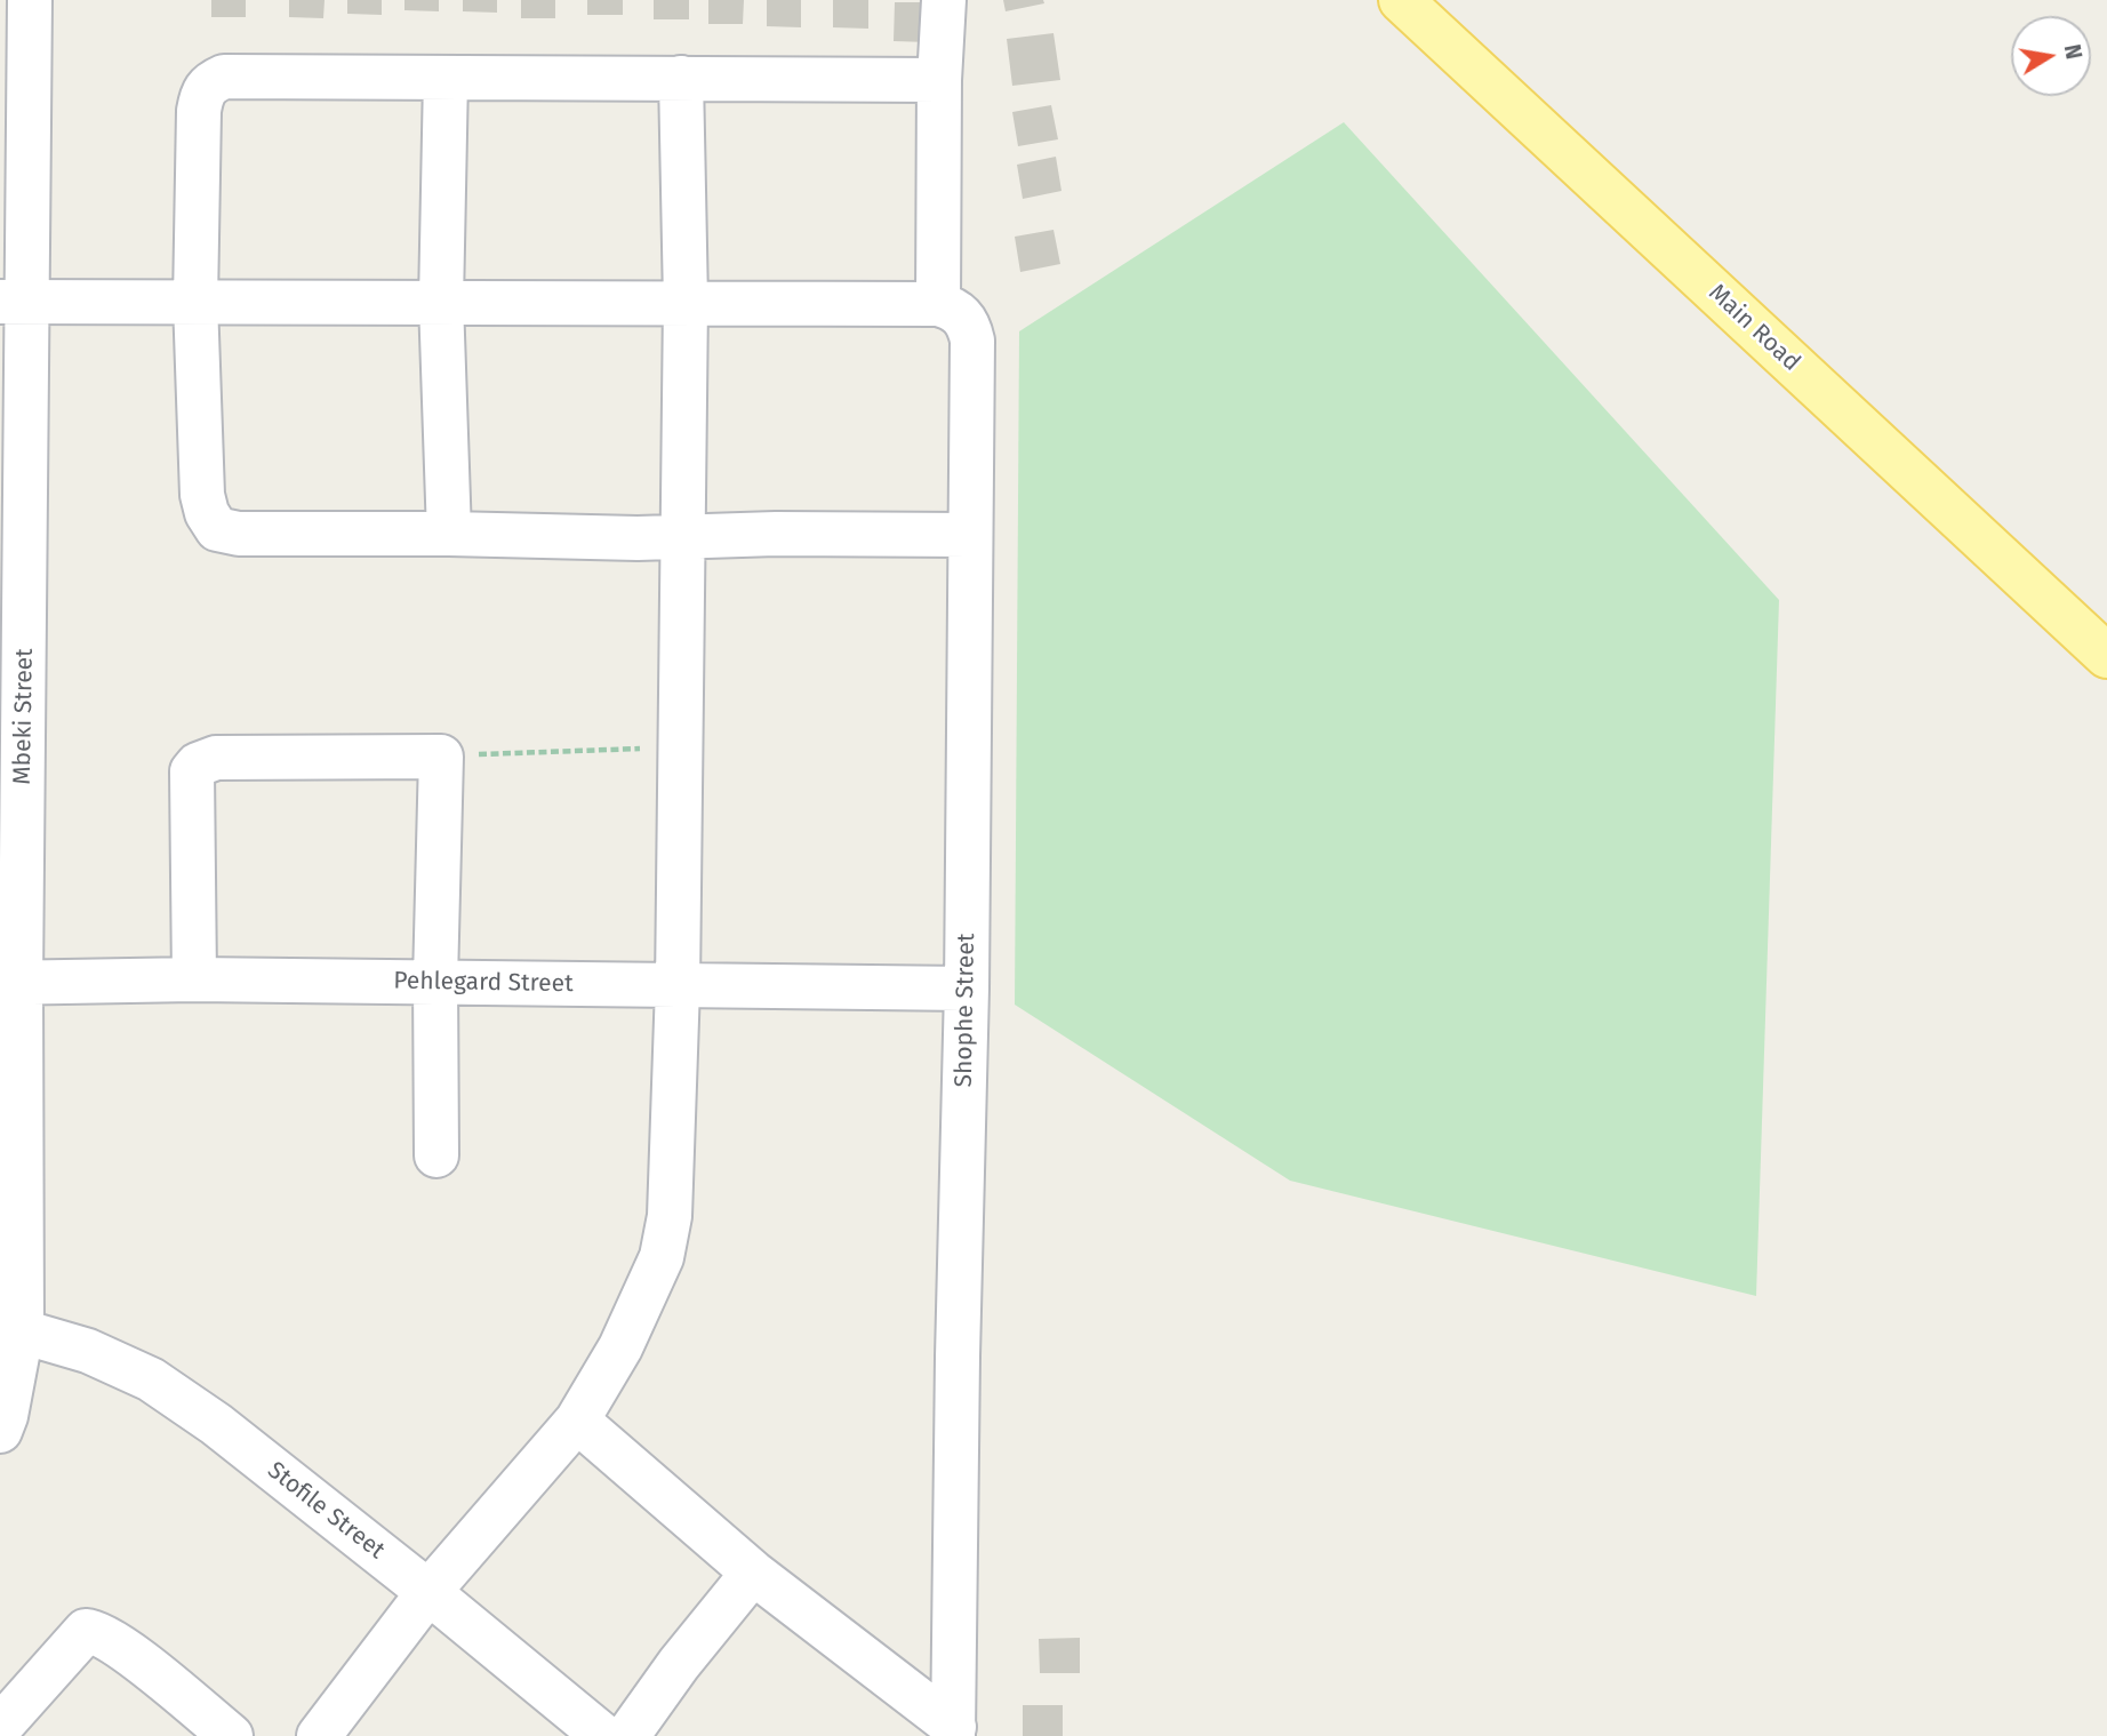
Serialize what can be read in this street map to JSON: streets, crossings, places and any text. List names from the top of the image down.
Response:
{
  "streets": {
    "main road": ["Main Road"],
    "street": [
      "Mbeki Street",
      "Pehlegard Street",
      "Shophe Street",
      "Stofile Street"
    ]
  },
  "crossings": [
    ["Mbeki Street", "Pehlegard Street"],
    ["Mbeki Street", "Stofile Street"],
    ["Pehlegard Street", "Shophe Street"]
  ],
  "north": "right"
}
